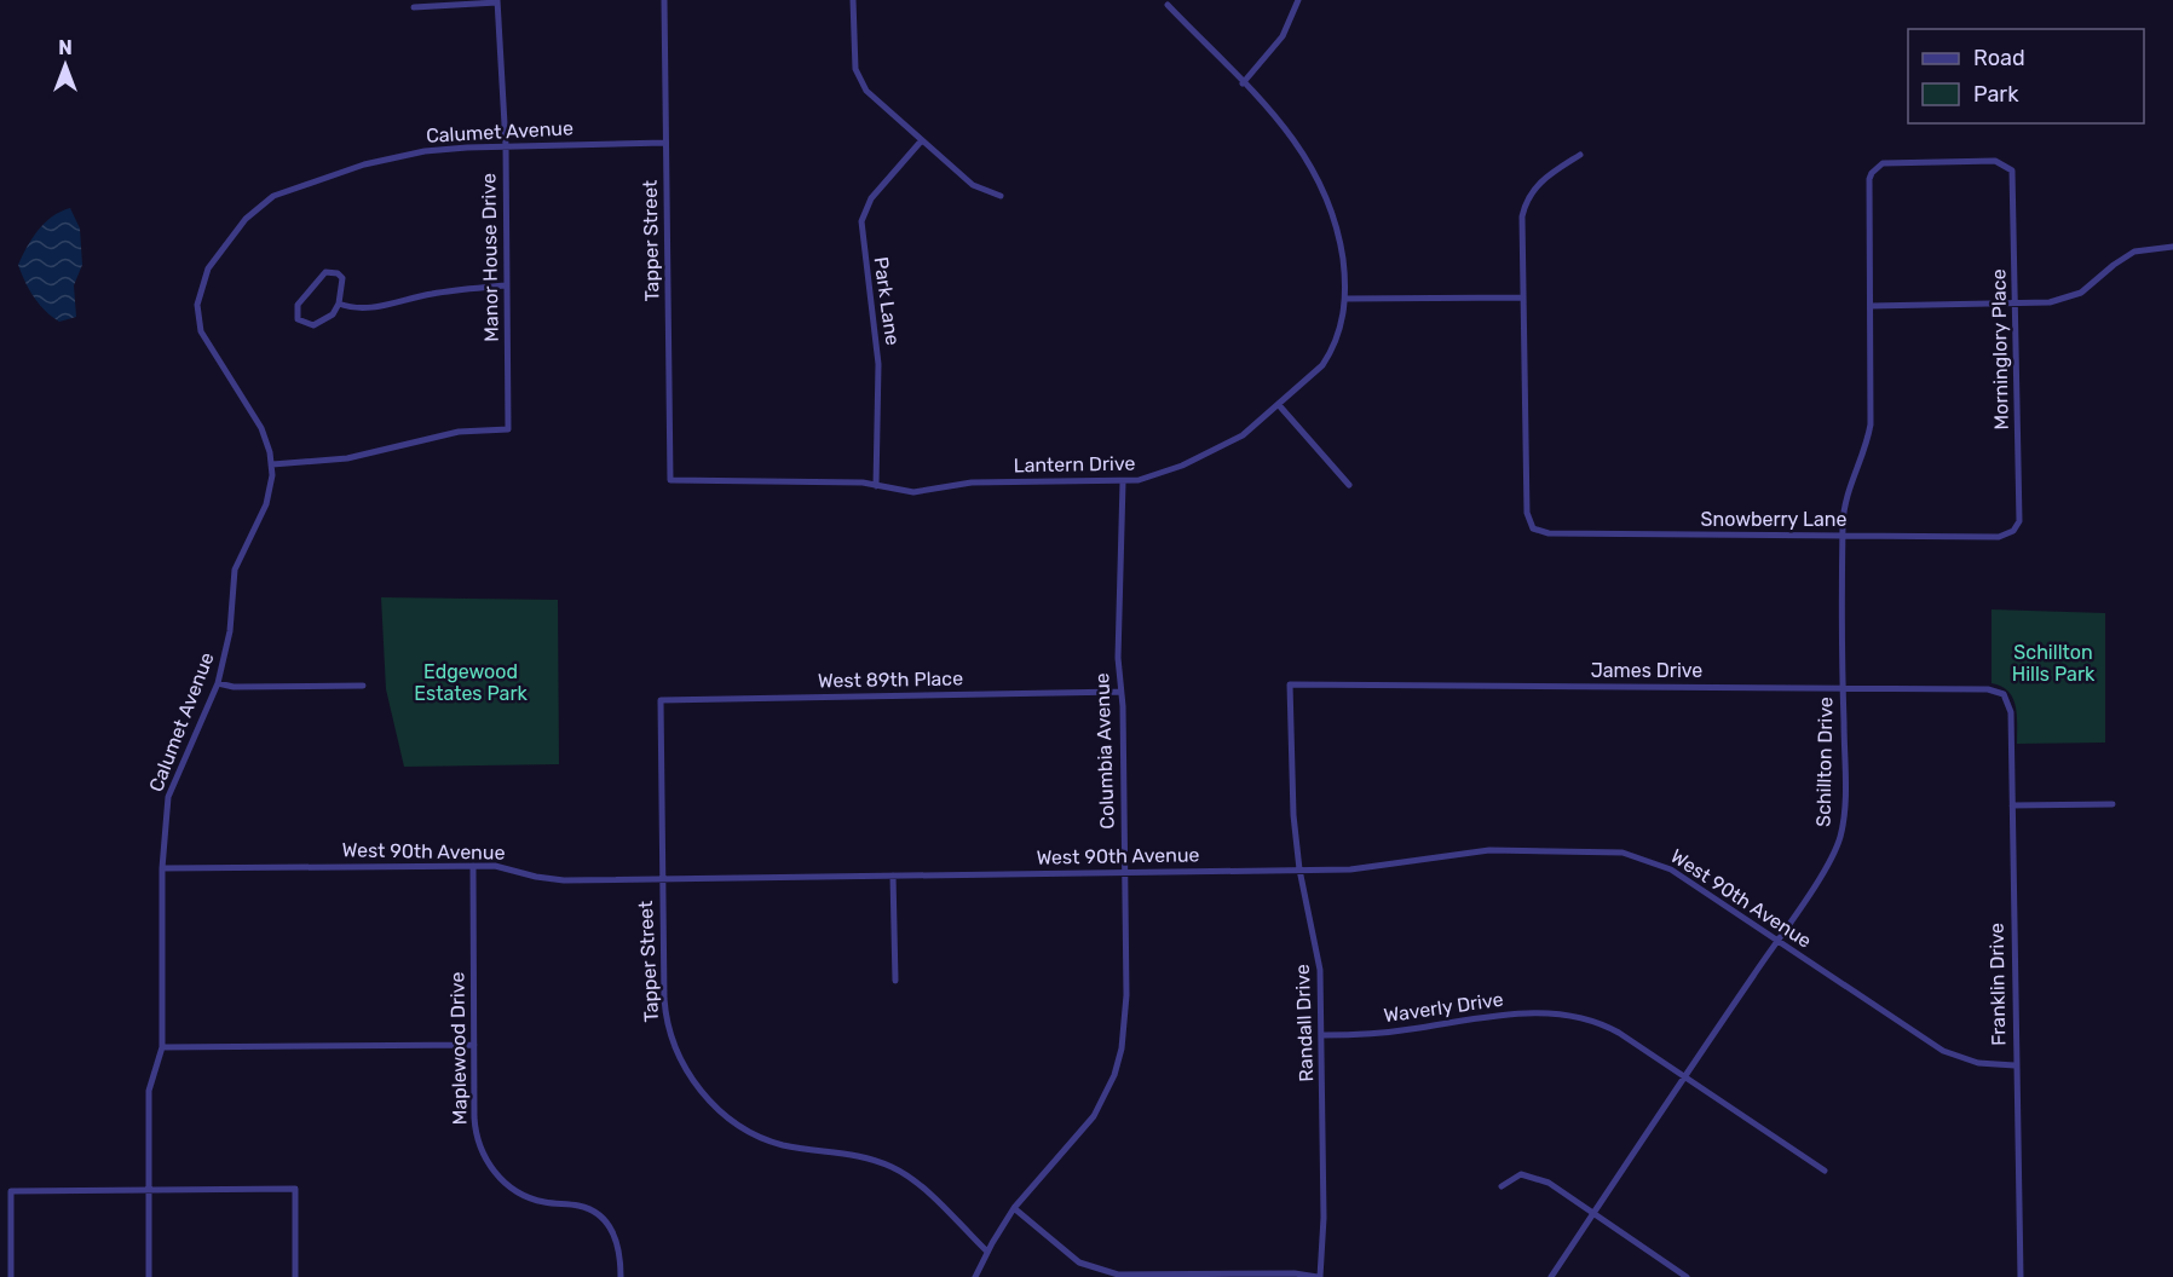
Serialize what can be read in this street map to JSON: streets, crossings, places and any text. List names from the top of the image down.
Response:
{
  "streets": {
    "street": [
      "Calumet Avenue",
      "Tapper Street",
      "Manor House Drive",
      "Park Lane",
      "Morninglory Place",
      "Lantern Drive",
      "Snowberry Lane",
      "James Drive",
      "West 89th Place",
      "Columbia Avenue",
      "Schillton Drive",
      "West 90th Avenue",
      "Franklin Drive",
      "Waverly Drive",
      "Randall Drive",
      "Maplewood Drive"
    ]
  },
  "crossings": [
    ["Calumet Avenue", "Tapper Street"],
    ["Calumet Avenue", "Manor House Drive"],
    ["Calumet Avenue", "West 90th Avenue"],
    ["Tapper Street", "Lantern Drive"],
    ["Tapper Street", "West 89th Place"],
    ["Tapper Street", "Columbia Avenue"],
    ["Tapper Street", "West 90th Avenue"],
    ["Park Lane", "Lantern Drive"],
    ["Morninglory Place", "Snowberry Lane"],
    ["Morninglory Place", "Schillton Drive"],
    ["Lantern Drive", "Columbia Avenue"],
    ["Snowberry Lane", "Schillton Drive"],
    ["James Drive", "Schillton Drive"],
    ["James Drive", "Franklin Drive"],
    ["James Drive", "Randall Drive"],
    ["West 89th Place", "Columbia Avenue"],
    ["Columbia Avenue", "West 90th Avenue"],
    ["Schillton Drive", "West 90th Avenue"],
    ["Schillton Drive", "Waverly Drive"],
    ["West 90th Avenue", "Franklin Drive"],
    ["West 90th Avenue", "Randall Drive"],
    ["West 90th Avenue", "Maplewood Drive"],
    ["Waverly Drive", "Randall Drive"]
  ],
  "parks": ["Schillton Hills Park", "Edgewood Estates Park"],
  "legend": ["Road", "Park"],
  "north": "top"
}
